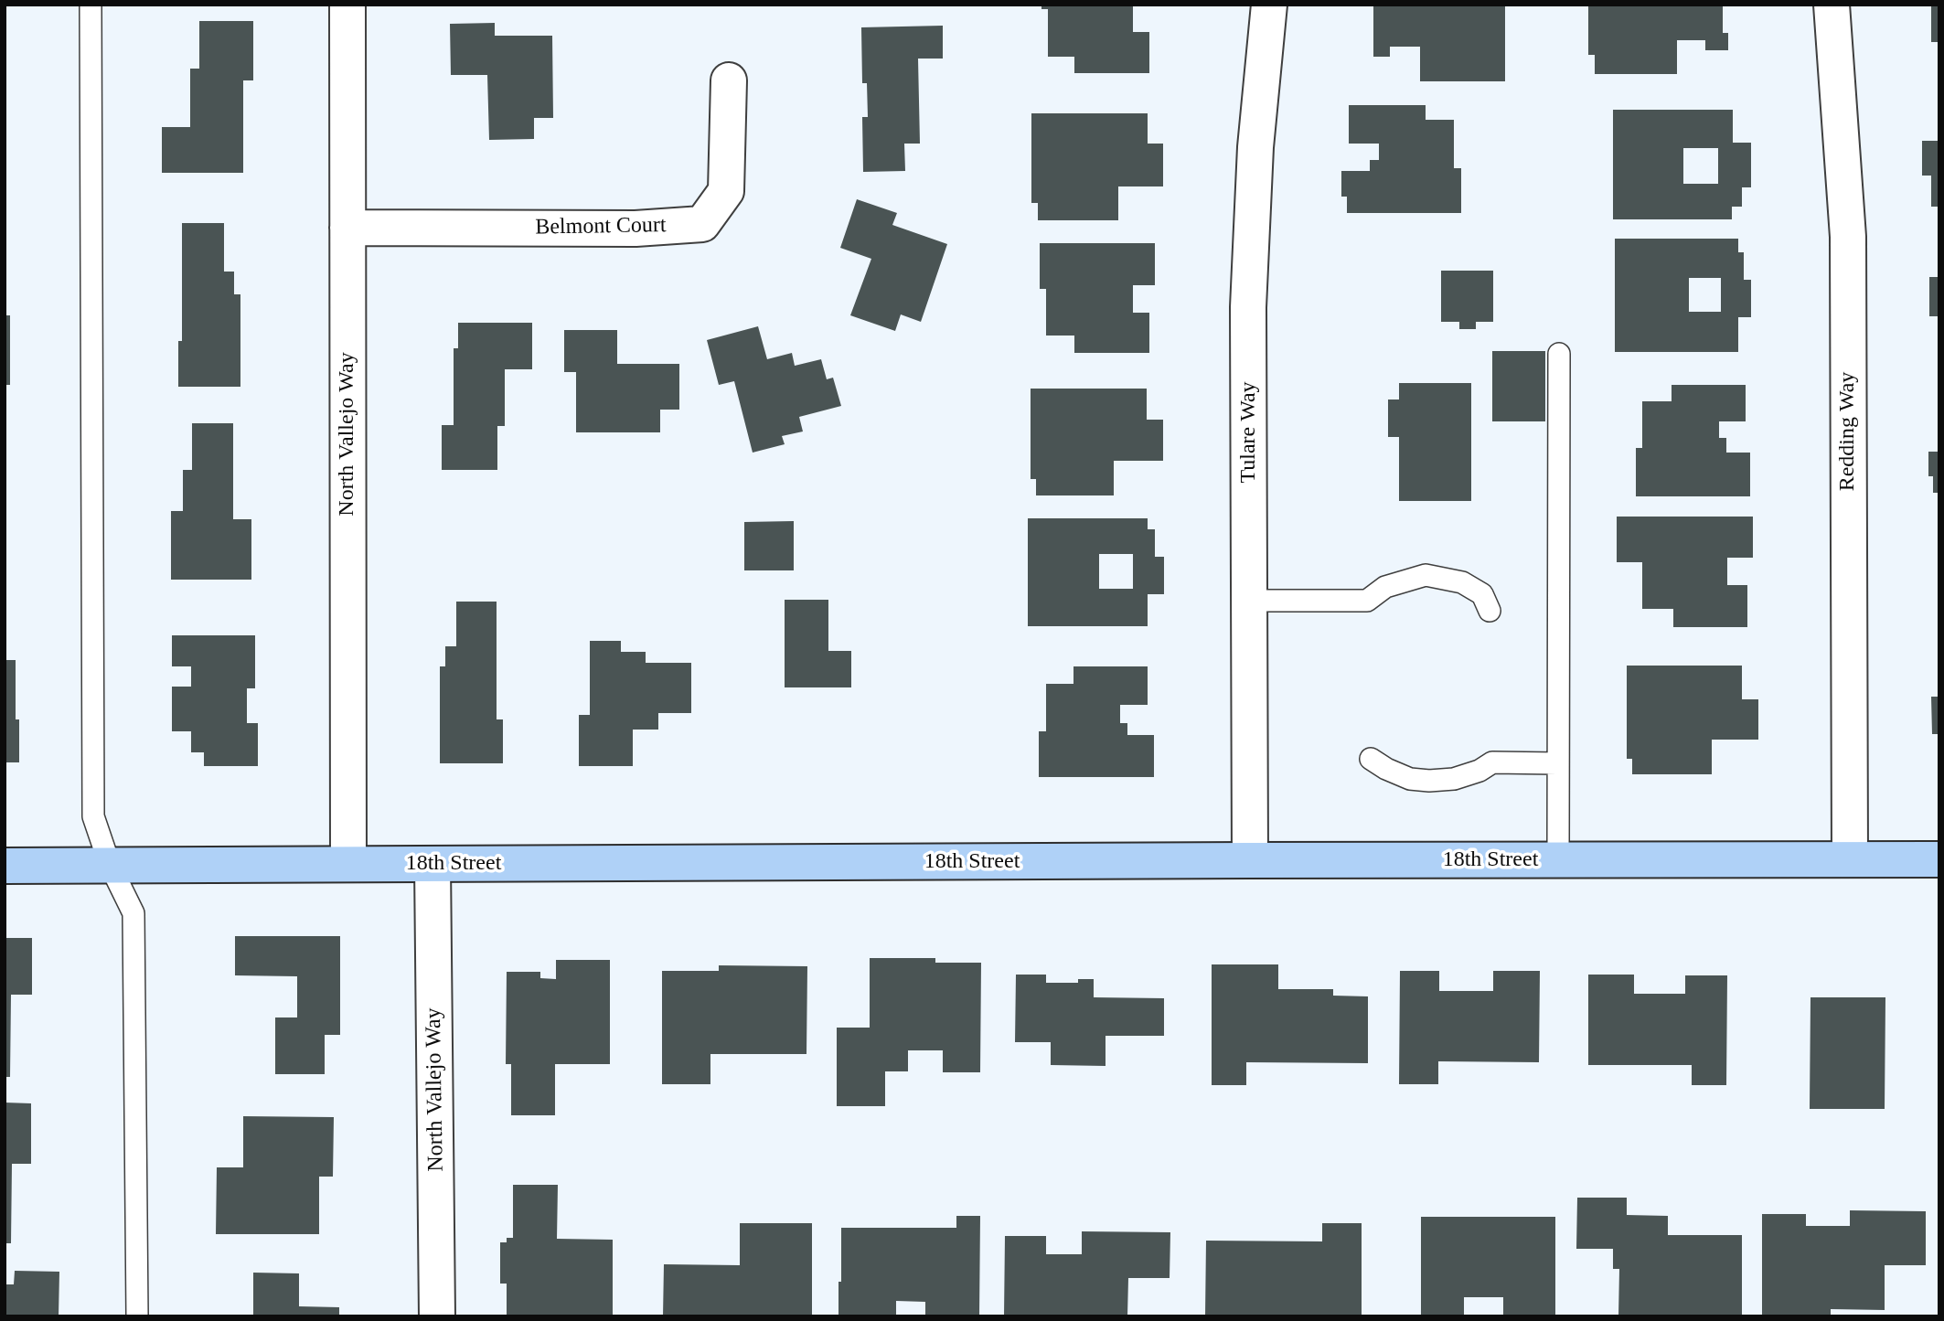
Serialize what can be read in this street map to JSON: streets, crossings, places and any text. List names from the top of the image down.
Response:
{
  "streets": {
    "main road": ["18th Street"],
    "street": [
      "Belmont Court",
      "Redding Way",
      "Tulare Way",
      "North Vallejo Way"
    ]
  },
  "crossings": [
    ["Belmont Court", "North Vallejo Way"],
    ["Redding Way", "18th Street"],
    ["Tulare Way", "18th Street"],
    ["North Vallejo Way", "18th Street"]
  ]
}
